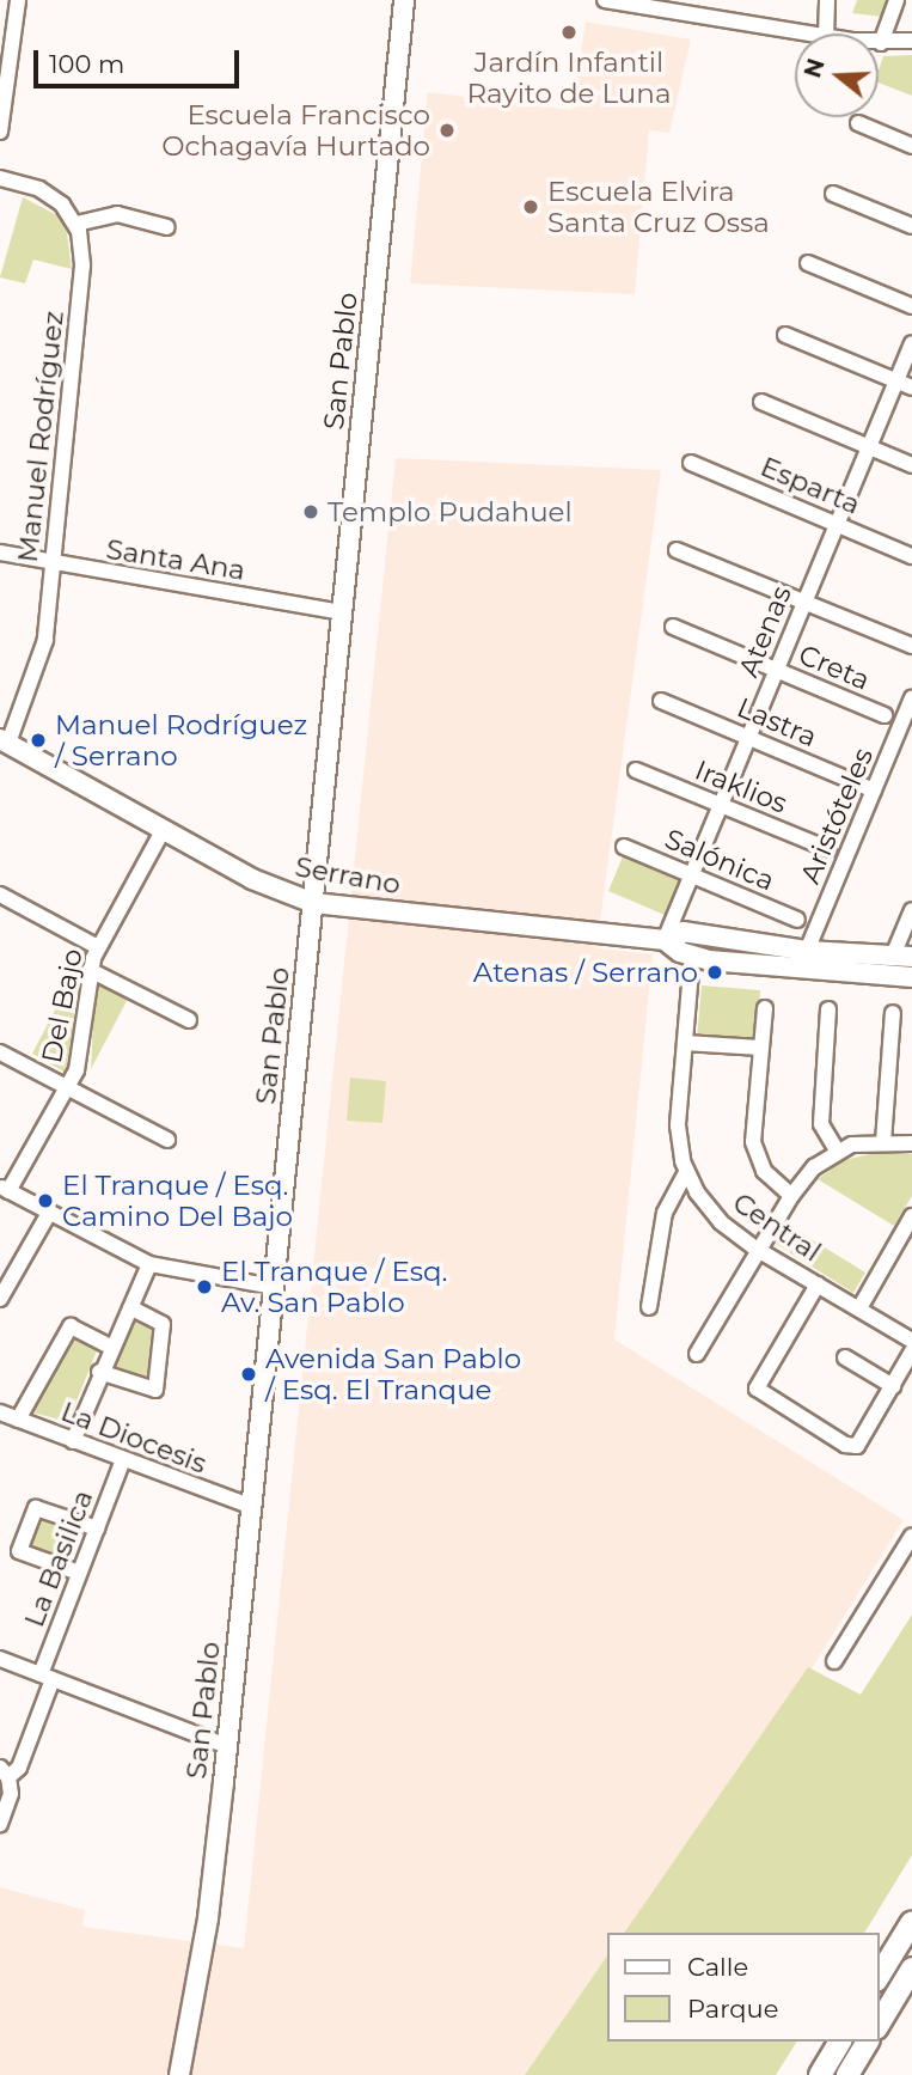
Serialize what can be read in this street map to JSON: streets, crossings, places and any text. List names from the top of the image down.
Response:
{
  "streets": {
    "main road": ["San Pablo", "Serrano"],
    "street": [
      "Manuel Rodríguez",
      "Esparta",
      "Santa Ana",
      "Atenas",
      "Creta",
      "Lastra",
      "Iraklios",
      "Aristóteles",
      "Salónica",
      "Del Bajo",
      "Central",
      "La Diocesis",
      "La Basilica"
    ]
  },
  "crossings": [
    ["San Pablo", "Santa Ana"],
    ["San Pablo", "Serrano"],
    ["San Pablo", "La Diocesis"],
    ["Manuel Rodríguez", "Santa Ana"],
    ["Manuel Rodríguez", "Serrano"],
    ["Esparta", "Atenas"],
    ["Atenas", "Creta"],
    ["Atenas", "Lastra"],
    ["Atenas", "Iraklios"],
    ["Atenas", "Salónica"],
    ["Atenas", "Serrano"],
    ["Lastra", "Aristóteles"],
    ["Aristóteles", "Serrano"],
    ["Serrano", "Del Bajo"],
    ["La Diocesis", "La Basilica"]
  ],
  "places": [
    "Jardín Infantil Rayito de Luna",
    "Escuela Francisco Ochagavía Hurtado",
    "Escuela Elvira Santa Cruz Ossa",
    "Templo Pudahuel",
    "Manuel Rodríguez / Serrano",
    "Atenas / Serrano",
    "El Tranque / Esq. Camino Del Bajo",
    "El Tranque / Esq. Av. San Pablo",
    "Avenida San Pablo / Esq. El Tranque"
  ],
  "legend": ["Calle", "Parque"],
  "scale_bar": "100 m",
  "north": "left"
}
